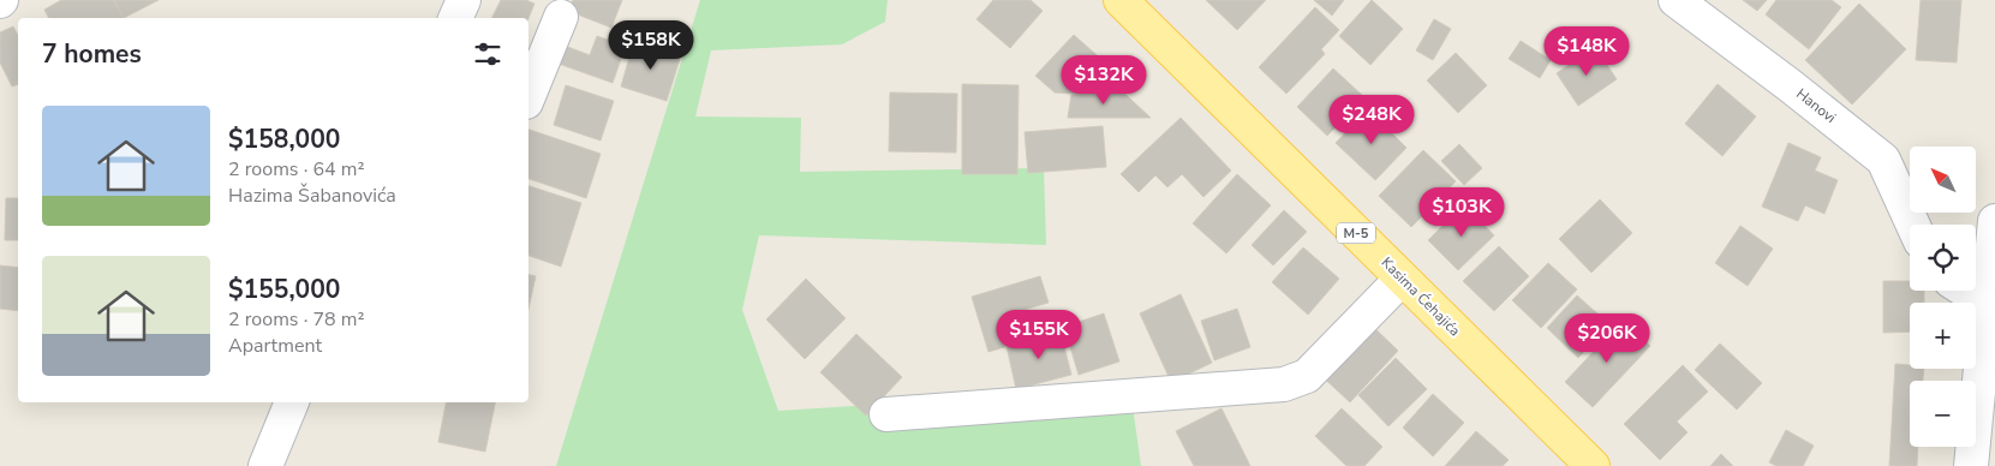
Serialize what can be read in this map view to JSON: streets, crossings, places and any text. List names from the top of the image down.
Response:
{
  "streets": {
    "main road": ["M-5", "Kasima Ćehajića"],
    "street": ["Hanovi"]
  },
  "north": "top left",
  "page": {
    "heading": "7 homes",
    "price": [
      "$158K",
      "$148K",
      "$132K",
      "$248K",
      "$103K",
      "$155K",
      "$206K"
    ],
    "list": [
      {
        "name": "$158,000",
        "note": "2 rooms · 64 m² · Hazima Šabanovića"
      },
      {
        "name": "$155,000",
        "note": "2 rooms · 78 m² · Apartment"
      }
    ],
    "map_buttons": ["+", "−"]
  }
}
